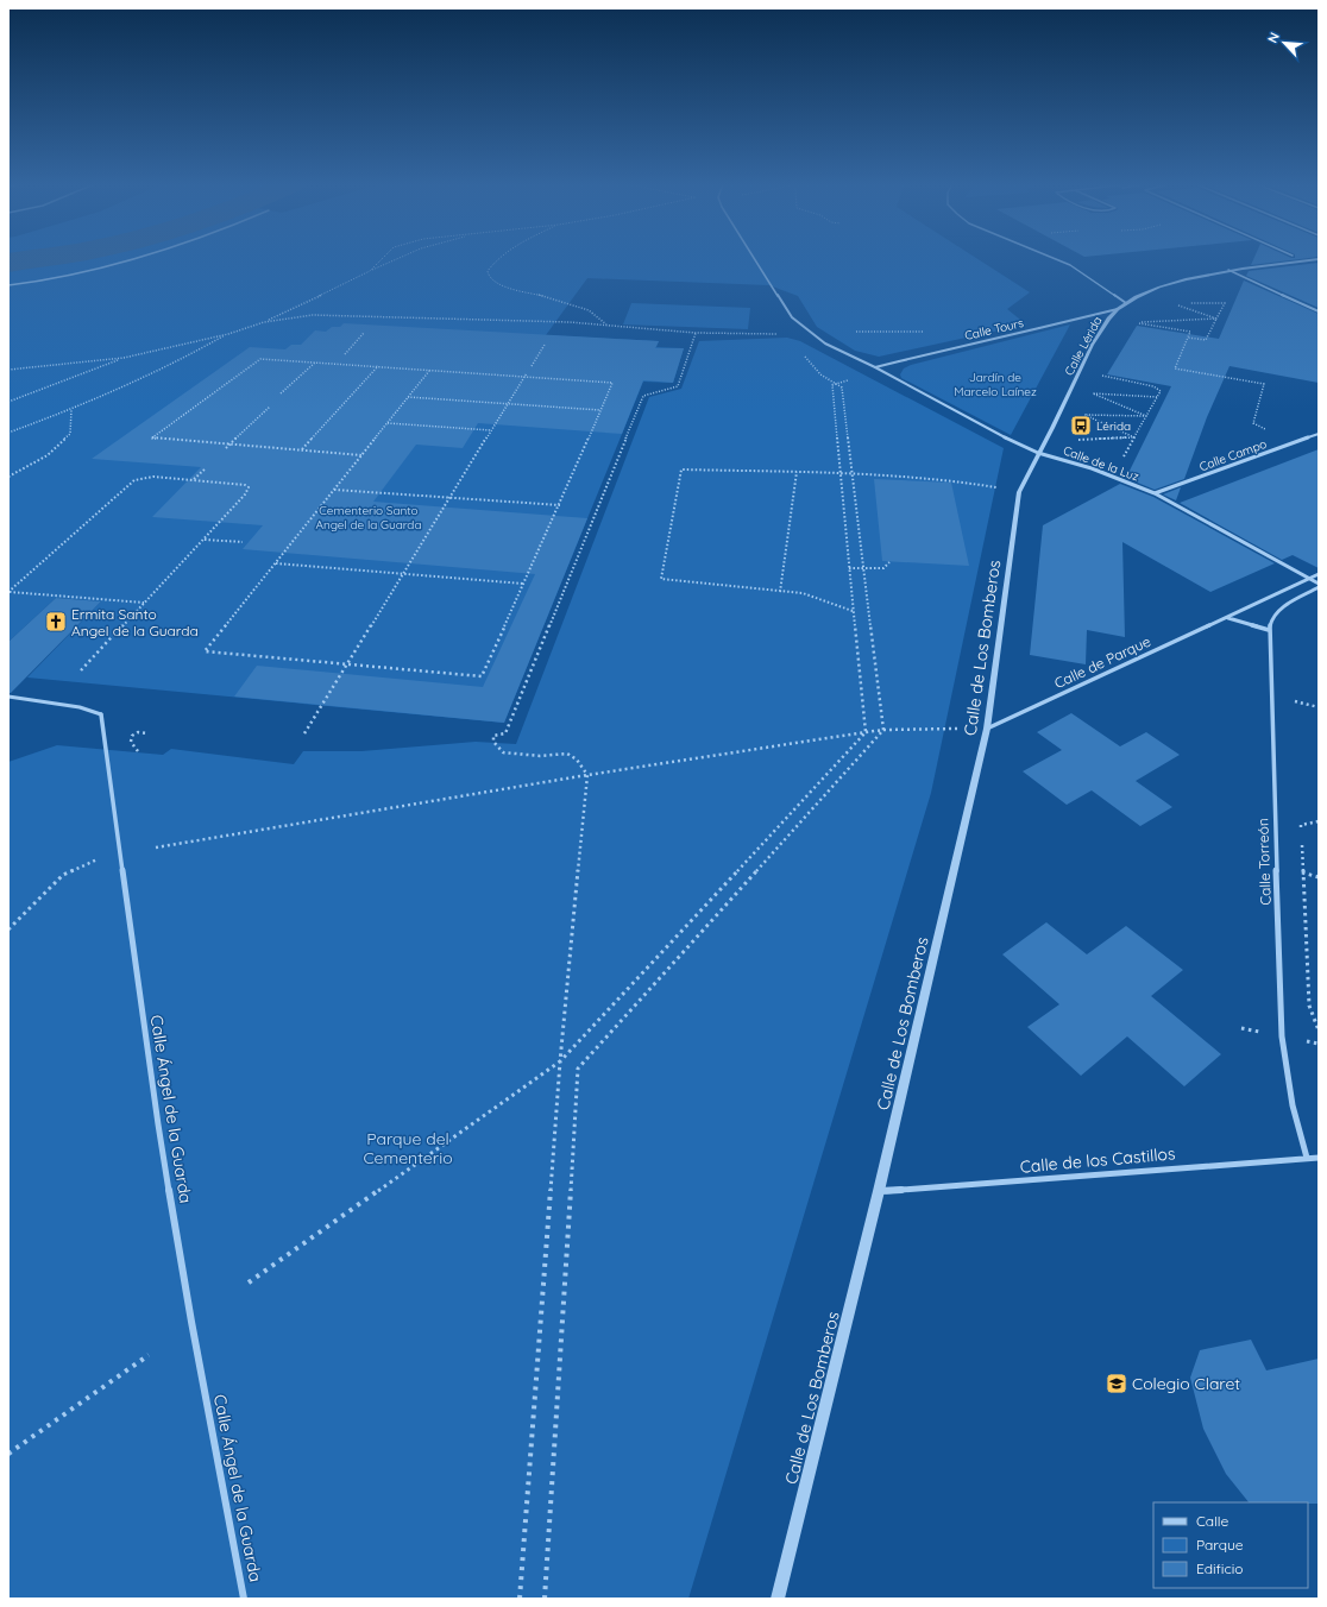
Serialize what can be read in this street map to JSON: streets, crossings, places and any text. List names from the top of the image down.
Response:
{
  "streets": {
    "street": [
      "Calle Tours",
      "Calle Lérida",
      "Calle Campo",
      "Calle de la Luz",
      "Calle de Los Bomberos",
      "Calle de Parque",
      "Calle Torreón",
      "Calle Ángel de la Guarda",
      "Calle de los Castillos"
    ]
  },
  "crossings": [
    ["Calle Tours", "Calle Lérida"],
    ["Calle Tours", "Calle de la Luz"],
    ["Calle Lérida", "Calle de la Luz"],
    ["Calle Lérida", "Calle de Los Bomberos"],
    ["Calle Campo", "Calle de la Luz"],
    ["Calle de la Luz", "Calle de Los Bomberos"],
    ["Calle de la Luz", "Calle de Parque"],
    ["Calle de Los Bomberos", "Calle de Parque"],
    ["Calle de Los Bomberos", "Calle de los Castillos"],
    ["Calle Torreón", "Calle de los Castillos"]
  ],
  "parks": ["Jardín de Marcelo Laínez", "Cementerio Santo Angel de la Guarda", "Parque del Cementerio"],
  "places": {
    "bus stop": ["Lérida"],
    "church": ["Ermita Santo Angel de la Guarda"],
    "school or university": ["Colegio Claret"]
  },
  "legend": ["Calle", "Parque", "Edificio"],
  "north": "top left"
}
